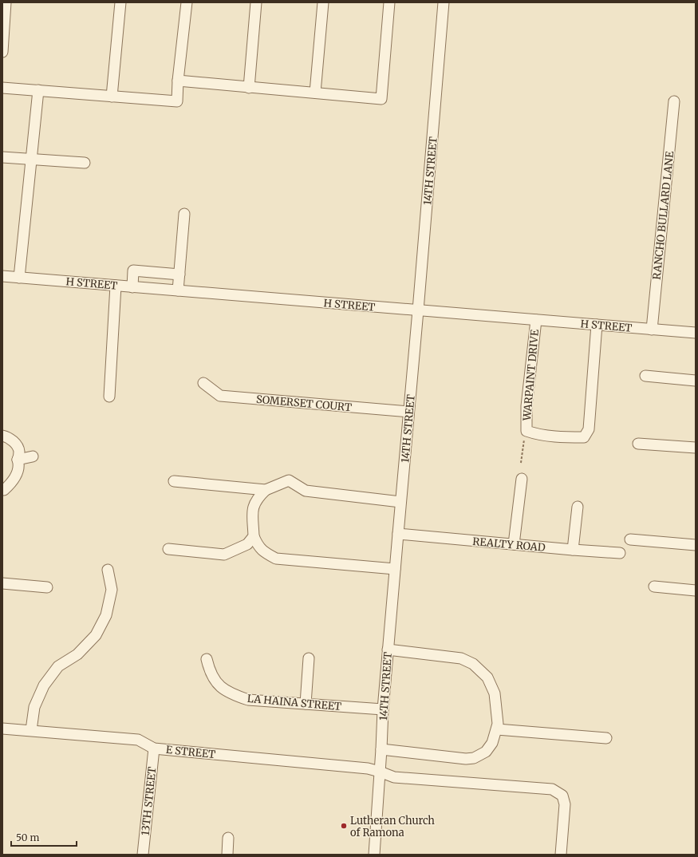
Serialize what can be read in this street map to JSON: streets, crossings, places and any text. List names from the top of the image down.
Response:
{
  "streets": {
    "street": [
      "14TH STREET",
      "RANCHO BULLARD LANE",
      "H STREET",
      "WARPAINT DRIVE",
      "SOMERSET COURT",
      "REALTY ROAD",
      "LA HAINA STREET",
      "E STREET",
      "13TH STREET"
    ]
  },
  "crossings": [
    ["14TH STREET", "H STREET"],
    ["14TH STREET", "SOMERSET COURT"],
    ["14TH STREET", "REALTY ROAD"],
    ["14TH STREET", "LA HAINA STREET"],
    ["14TH STREET", "E STREET"],
    ["RANCHO BULLARD LANE", "H STREET"],
    ["H STREET", "WARPAINT DRIVE"],
    ["E STREET", "13TH STREET"]
  ],
  "places": ["Lutheran Church of Ramona"],
  "scale_bar": "50 m"
}
